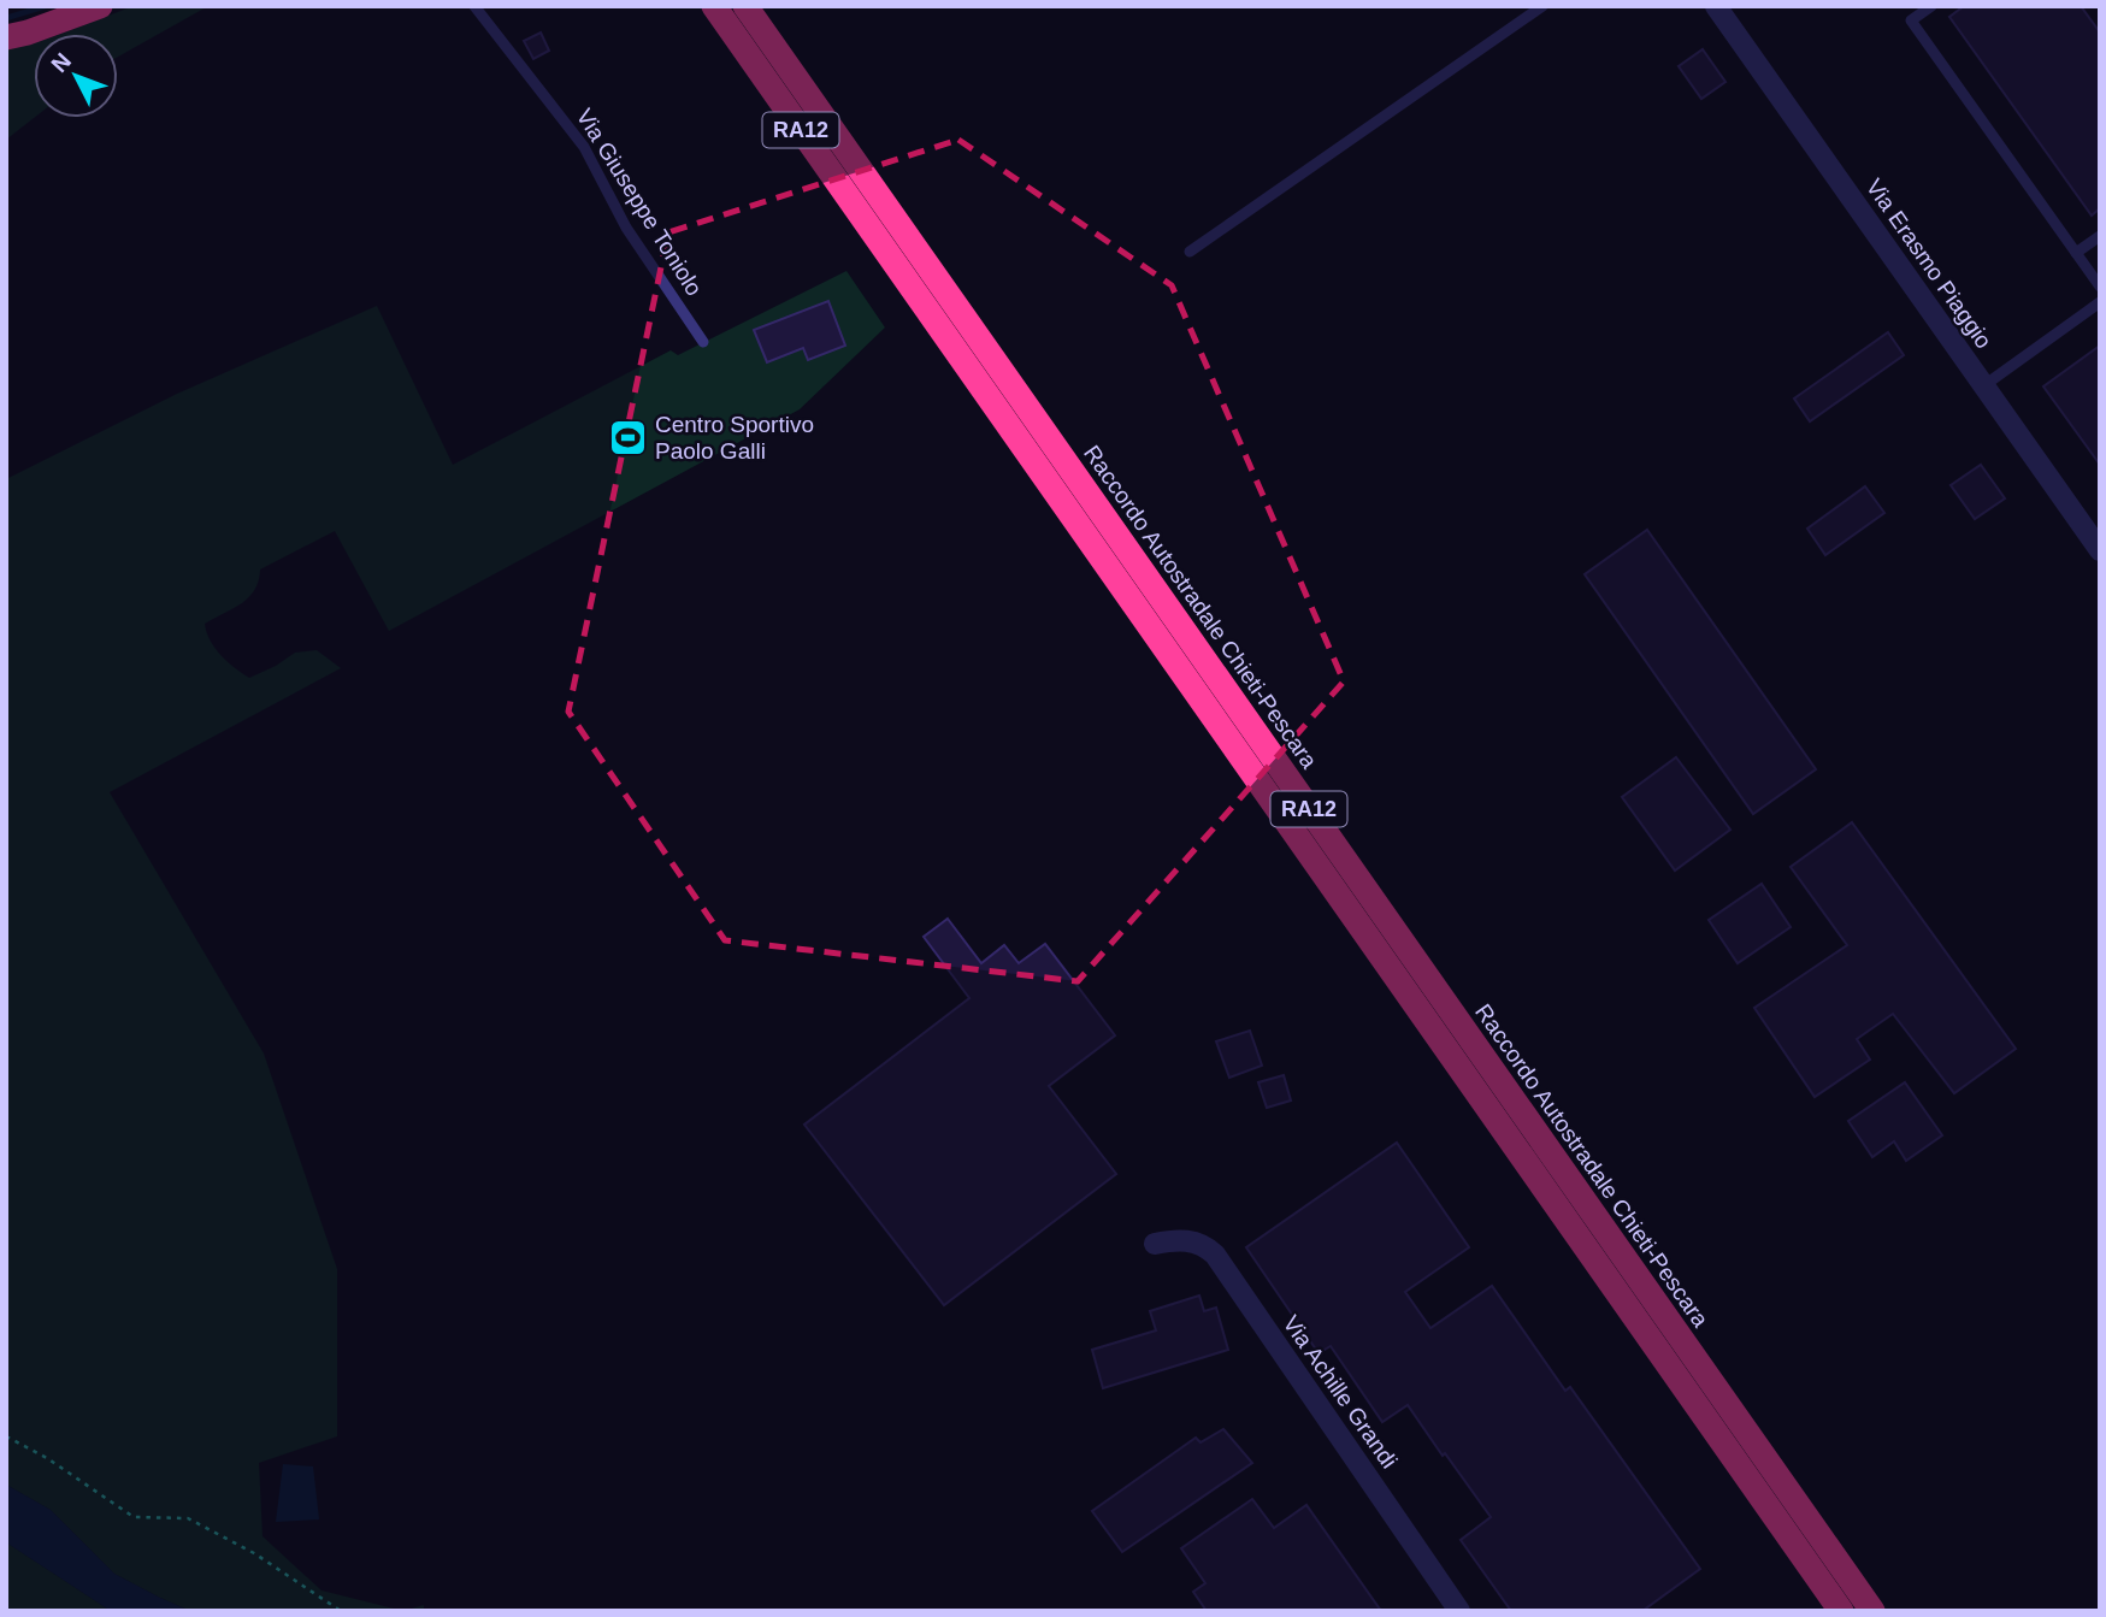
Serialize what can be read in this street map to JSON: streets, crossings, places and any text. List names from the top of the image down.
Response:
{
  "streets": {
    "highway": ["RA12", "Raccordo Autostradale Chieti-Pescara"],
    "street": ["Via Erasmo Piaggio", "Via Achille Grandi"],
    "lane": ["Via Giuseppe Toniolo"]
  },
  "places": {
    "sports": ["Centro Sportivo Paolo Galli"]
  },
  "north": "top left"
}
